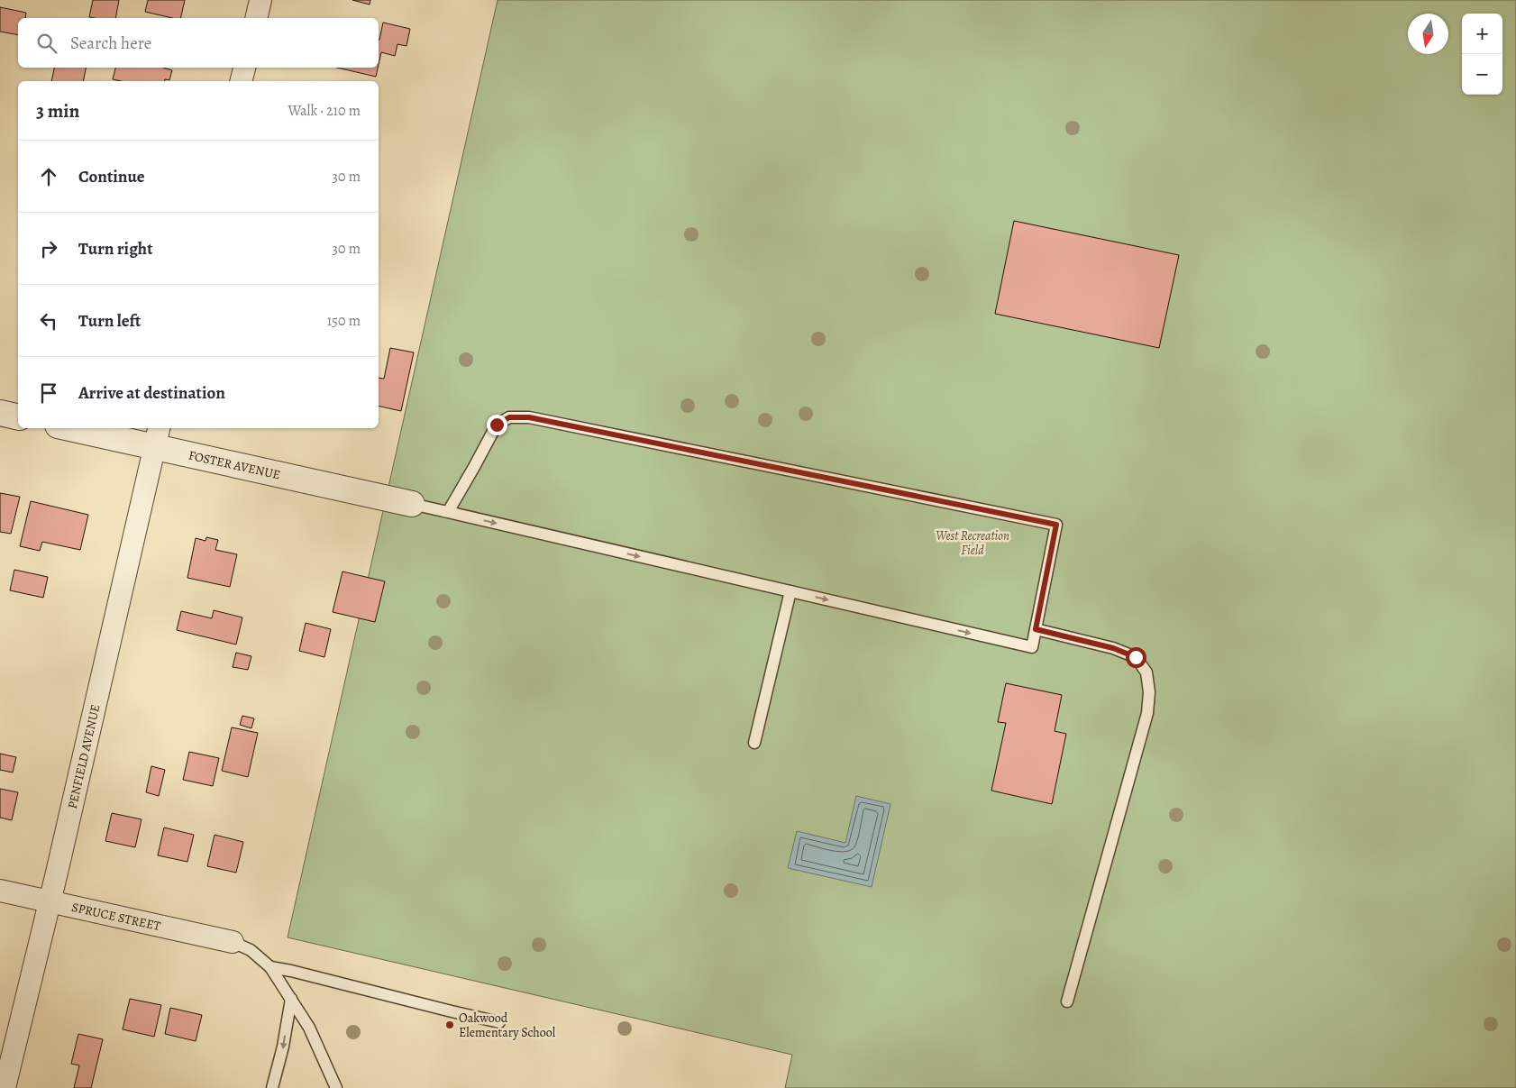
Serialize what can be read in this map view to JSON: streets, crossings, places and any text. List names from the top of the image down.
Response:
{
  "streets": {
    "street": ["FOSTER AVENUE", "PENFIELD AVENUE", "SPRUCE STREET"]
  },
  "crossings": [
    ["FOSTER AVENUE", "PENFIELD AVENUE"],
    ["PENFIELD AVENUE", "SPRUCE STREET"]
  ],
  "parks": ["West Recreation Field"],
  "places": ["Oakwood Elementary School"],
  "north": "bottom",
  "page": {
    "map_buttons": ["+", "−"],
    "search": "Search here",
    "heading": ["3 min", "Walk · 210 m"],
    "list": [
      ["Continue", "30 m"],
      ["Turn right", "30 m"],
      ["Turn left", "150 m"],
      "Arrive at destination"
    ]
  }
}
